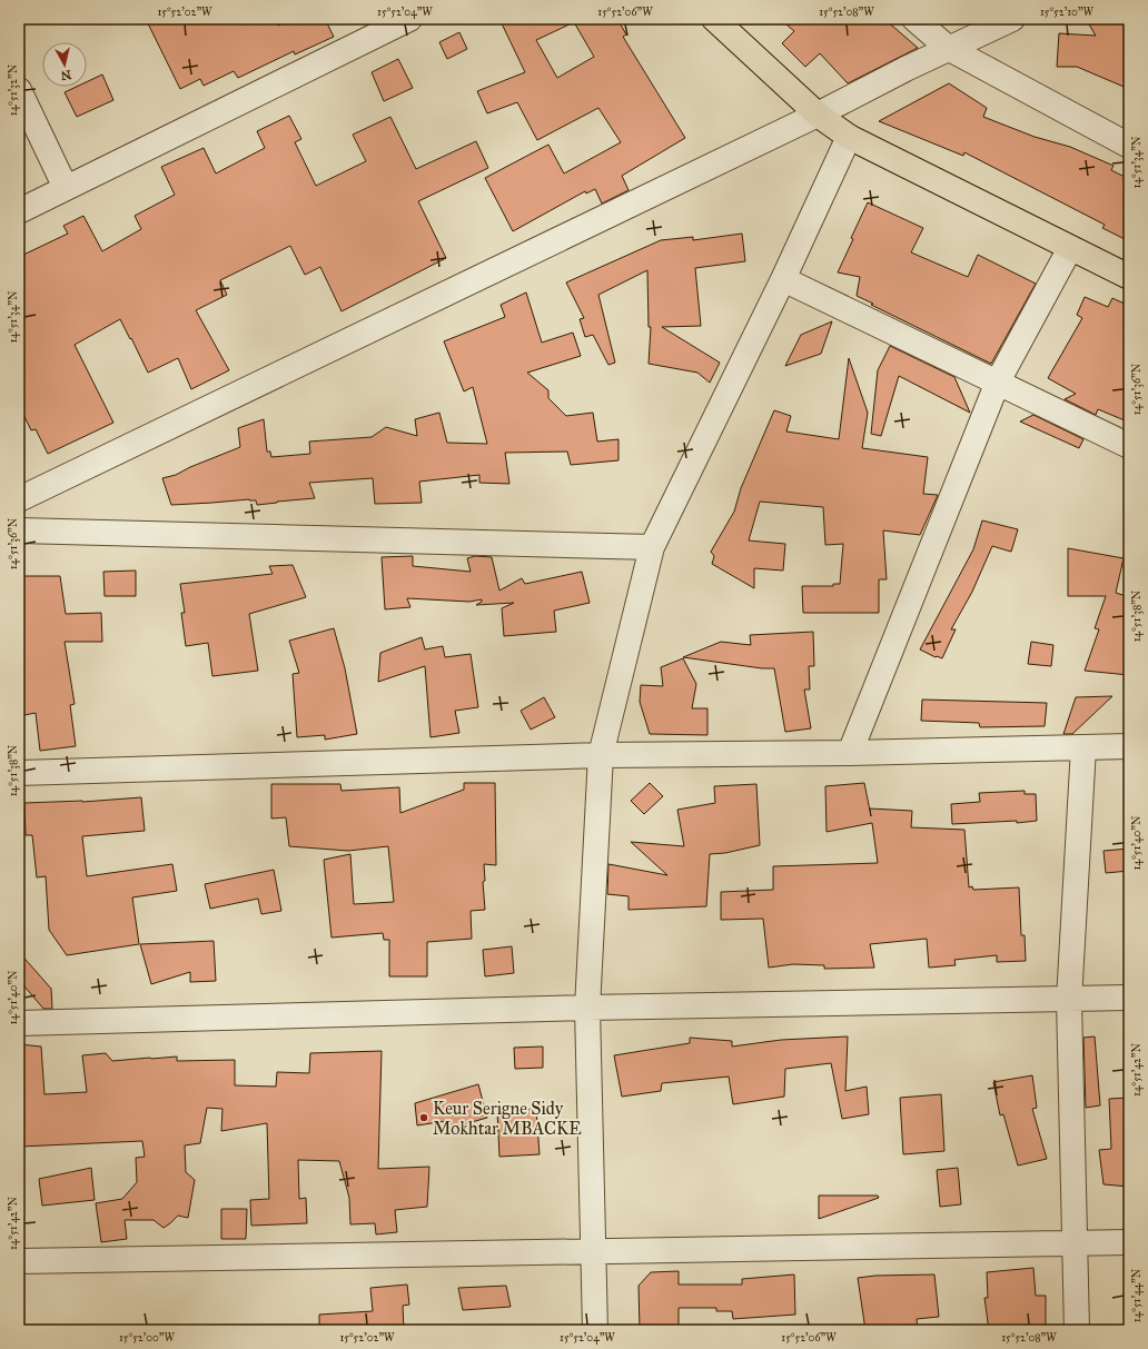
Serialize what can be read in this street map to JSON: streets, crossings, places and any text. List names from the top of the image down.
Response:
{
  "places": ["Keur Serigne Sidy Mokhtar MBACKE"],
  "north": "bottom",
  "coordinates": [
    "15°52'02\"W",
    "15°52'04\"W",
    "15°52'06\"W",
    "15°52'08\"W",
    "15°52'10\"W",
    "14°51'32\"N",
    "14°51'34\"N",
    "14°51'36\"N",
    "14°51'38\"N",
    "14°51'40\"N",
    "14°51'42\"N",
    "14°51'44\"N",
    "15°52'00\"W"
  ]
}
